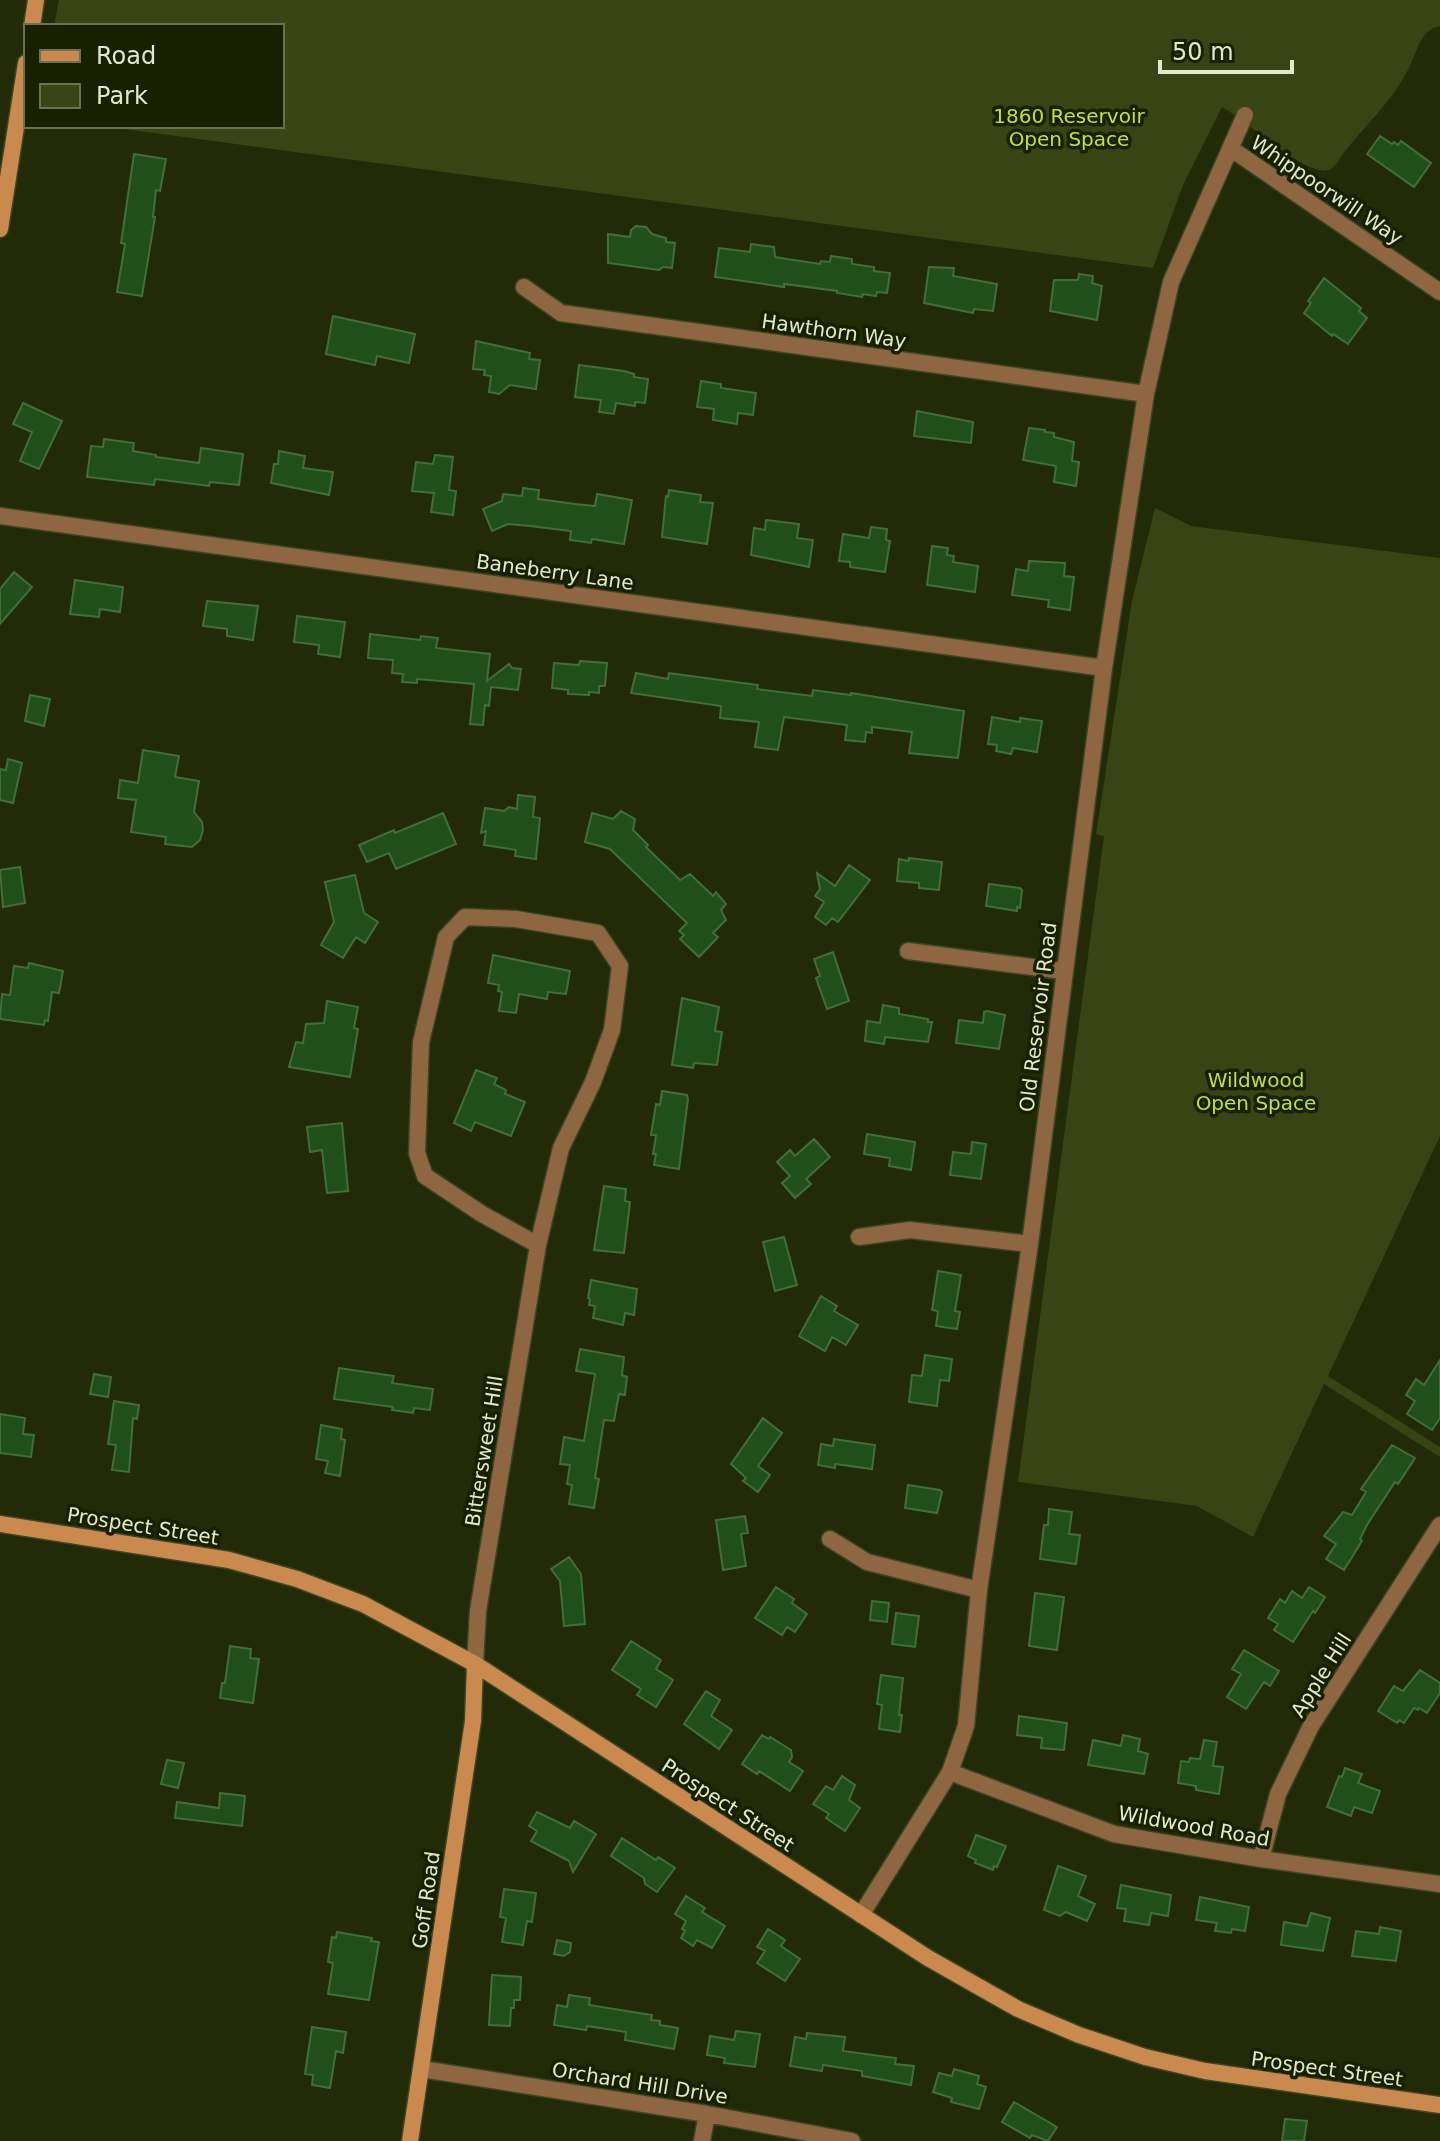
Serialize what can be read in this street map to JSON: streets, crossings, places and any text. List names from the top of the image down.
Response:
{
  "streets": {
    "main road": ["Prospect Street", "Goff Road"],
    "street": [
      "Whippoorwill Way",
      "Hawthorn Way",
      "Baneberry Lane",
      "Old Reservoir Road",
      "Bittersweet Hill",
      "Apple Hill",
      "Wildwood Road",
      "Orchard Hill Drive"
    ]
  },
  "crossings": [
    ["Whippoorwill Way", "Old Reservoir Road"],
    ["Hawthorn Way", "Old Reservoir Road"],
    ["Baneberry Lane", "Old Reservoir Road"],
    ["Old Reservoir Road", "Prospect Street"],
    ["Old Reservoir Road", "Wildwood Road"],
    ["Bittersweet Hill", "Prospect Street"],
    ["Bittersweet Hill", "Goff Road"],
    ["Prospect Street", "Goff Road"],
    ["Apple Hill", "Wildwood Road"],
    ["Goff Road", "Orchard Hill Drive"]
  ],
  "parks": ["1860 Reservoir Open Space", "Wildwood Open Space"],
  "legend": ["Road", "Park"],
  "scale_bar": "50 m"
}
